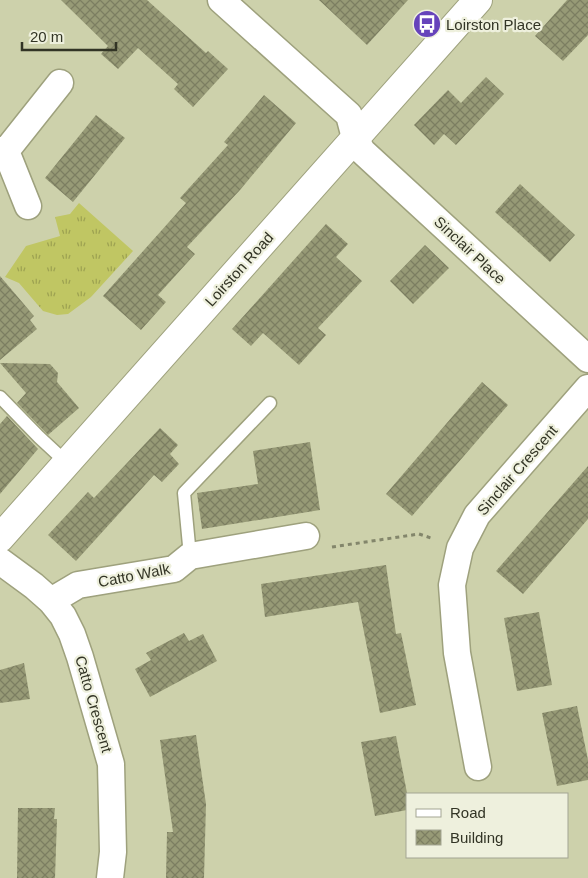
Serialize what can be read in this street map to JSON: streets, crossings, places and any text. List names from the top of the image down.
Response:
{
  "streets": {
    "street": [
      "Sinclair Place",
      "Loirston Road",
      "Sinclair Crescent",
      "Catto Walk",
      "Catto Crescent"
    ]
  },
  "crossings": [
    ["Sinclair Place", "Loirston Road"],
    ["Catto Walk", "Catto Crescent"]
  ],
  "places": {
    "bus stop": ["Loirston Place"]
  },
  "legend": ["Road", "Building"],
  "scale_bar": "20 m"
}
